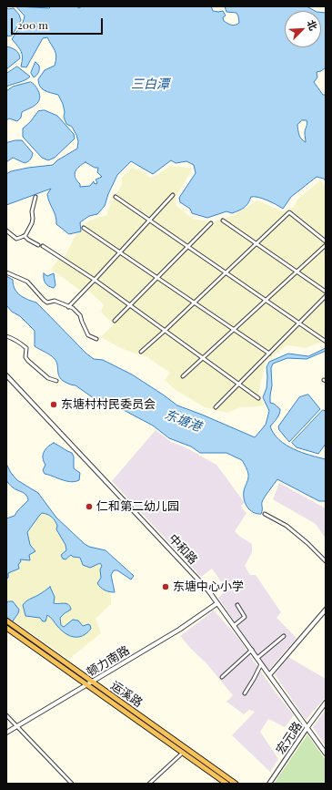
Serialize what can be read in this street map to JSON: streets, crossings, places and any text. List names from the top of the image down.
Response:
{
  "streets": {
    "highway": ["运溪路"],
    "street": ["中和路", "顿力南路", "宏元路"]
  },
  "crossings": [
    ["中和路", "顿力南路"],
    ["中和路", "宏元路"],
    ["顿力南路", "运溪路"]
  ],
  "water": ["三白潭", "东塘港"],
  "places": ["东塘村村民委员会", "仁和第二幼儿园", "东塘中心小学"],
  "scale_bar": "200 m",
  "north": "top right"
}
